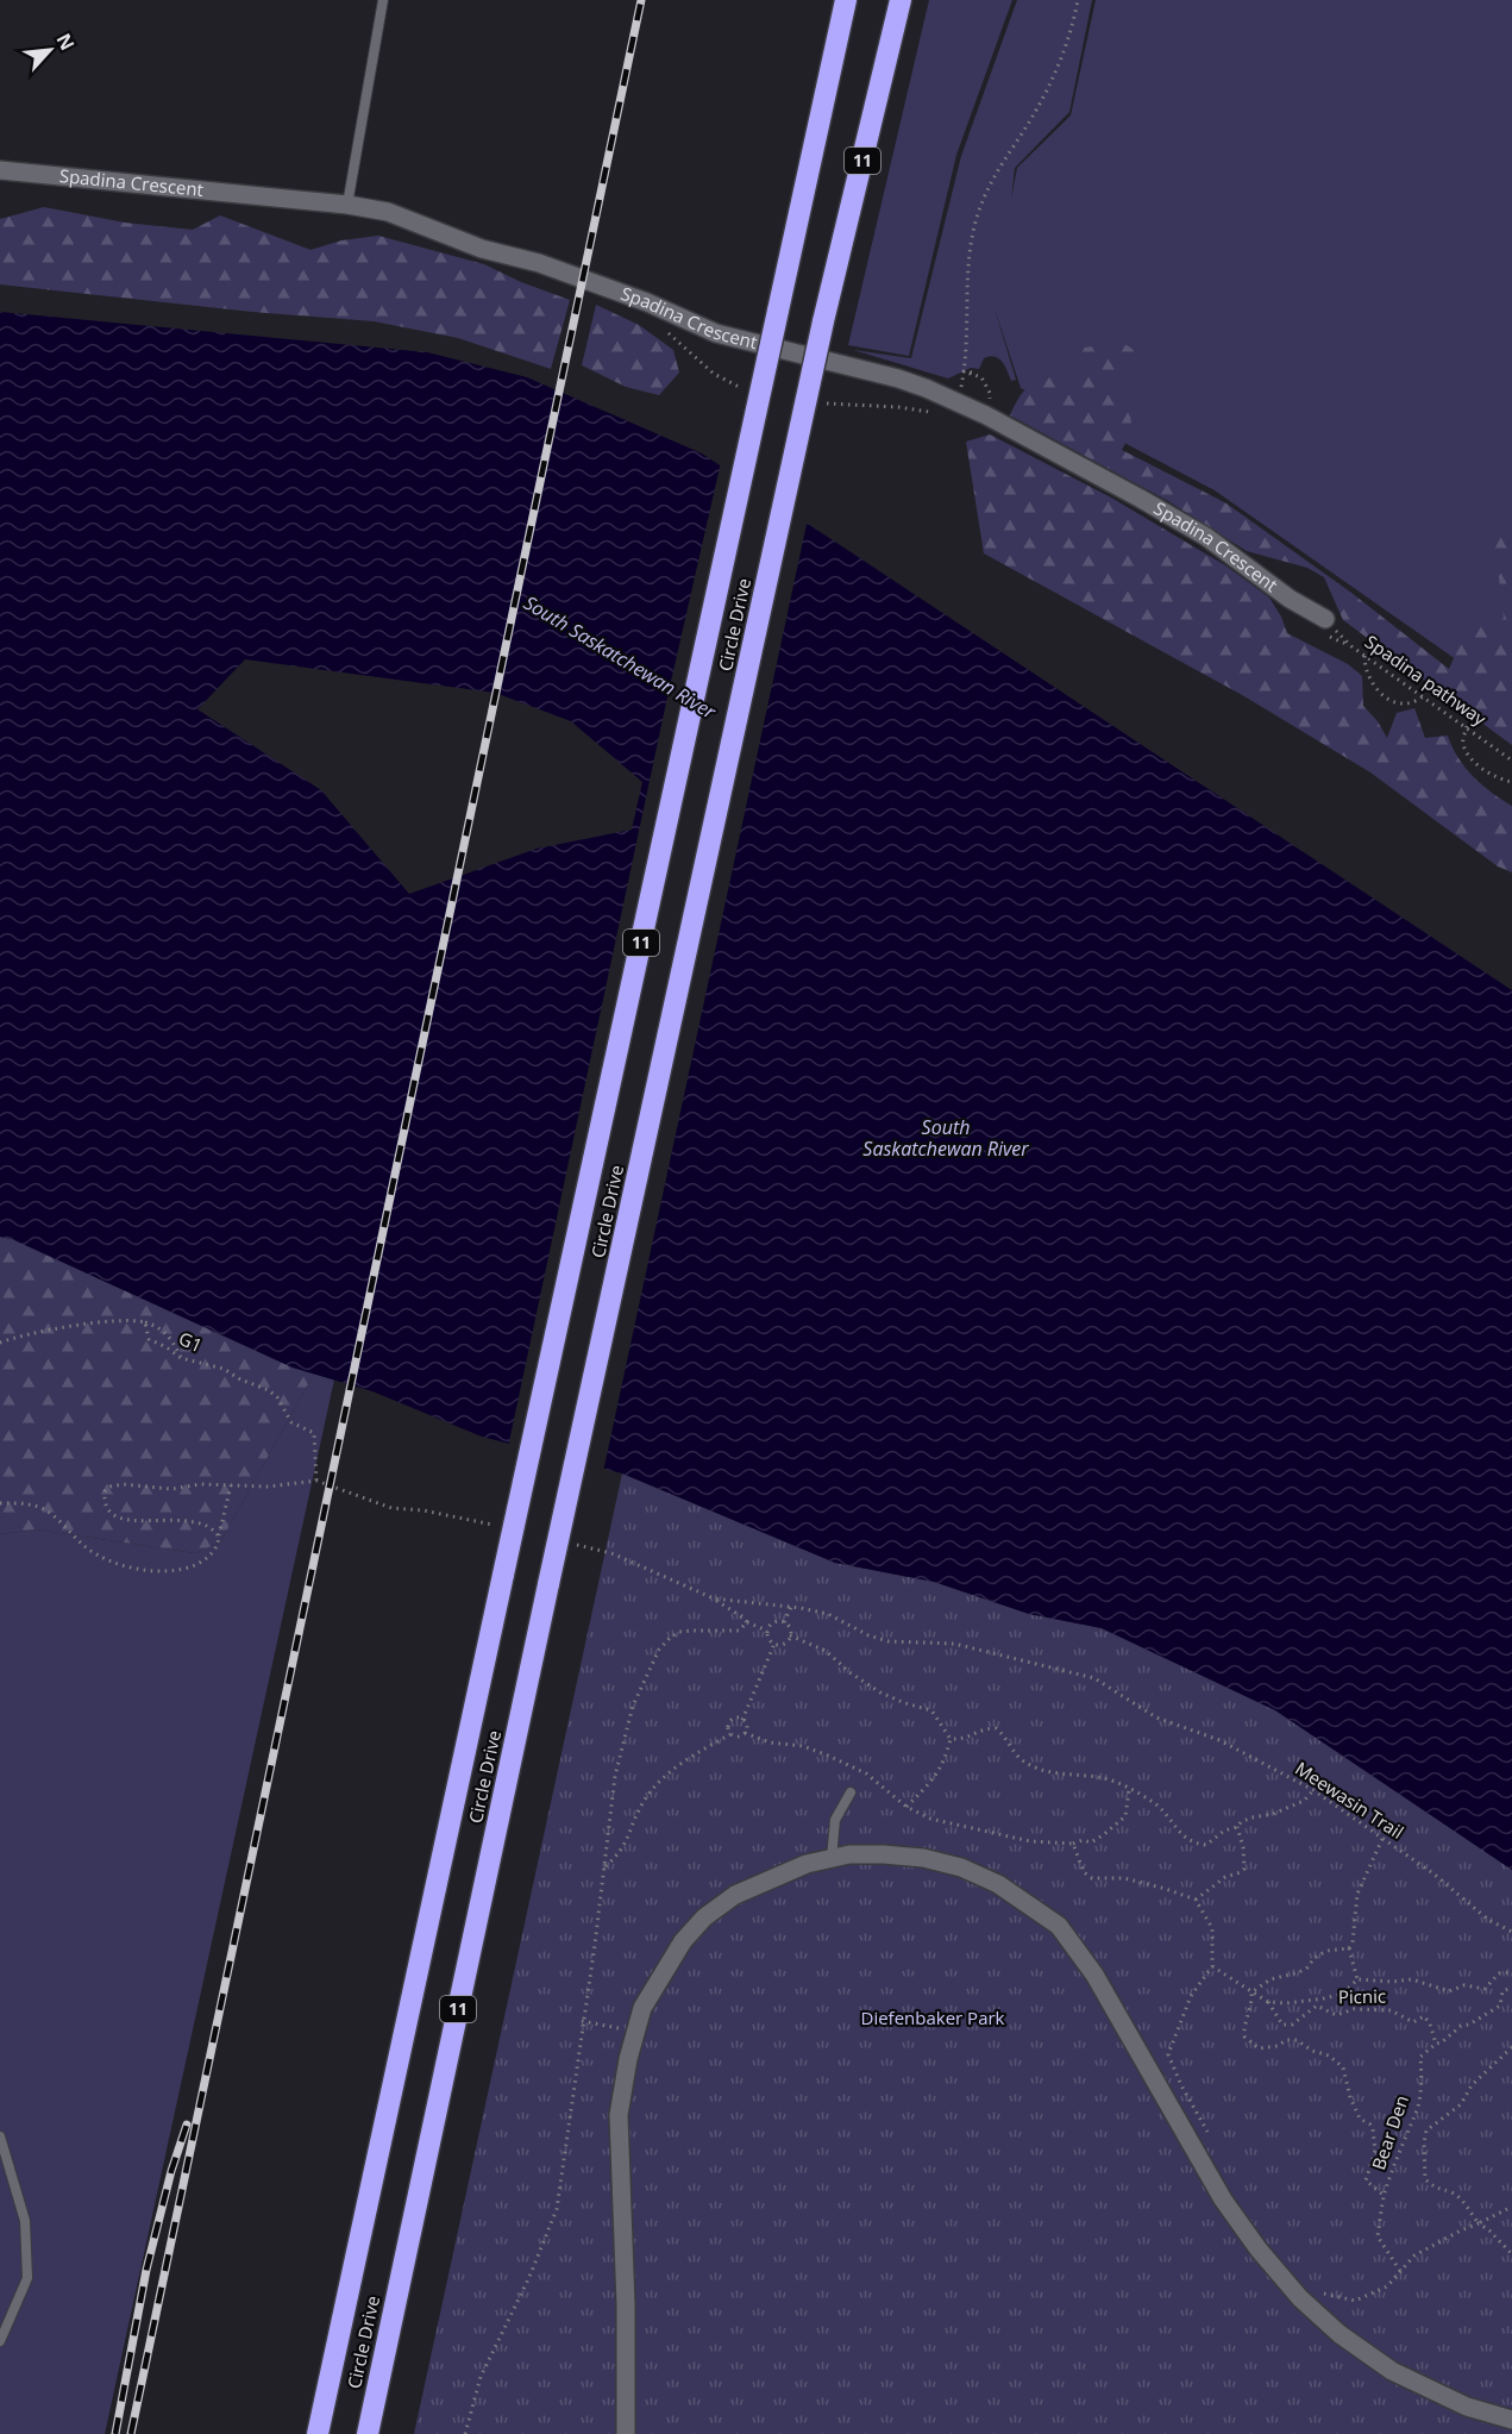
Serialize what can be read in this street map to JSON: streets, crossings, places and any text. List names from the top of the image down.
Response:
{
  "streets": {
    "highway": ["11", "Circle Drive"],
    "street": ["Spadina Crescent"],
    "path": [
      "Spadina pathway",
      "G1",
      "Meewasin Trail",
      "Picnic",
      "Bear Den"
    ]
  },
  "crossings": [
    ["Spadina Crescent", "Spadina pathway"],
    ["Picnic", "Bear Den"]
  ],
  "water": ["South Saskatchewan River"],
  "parks": ["Diefenbaker Park"],
  "north": "top right"
}
